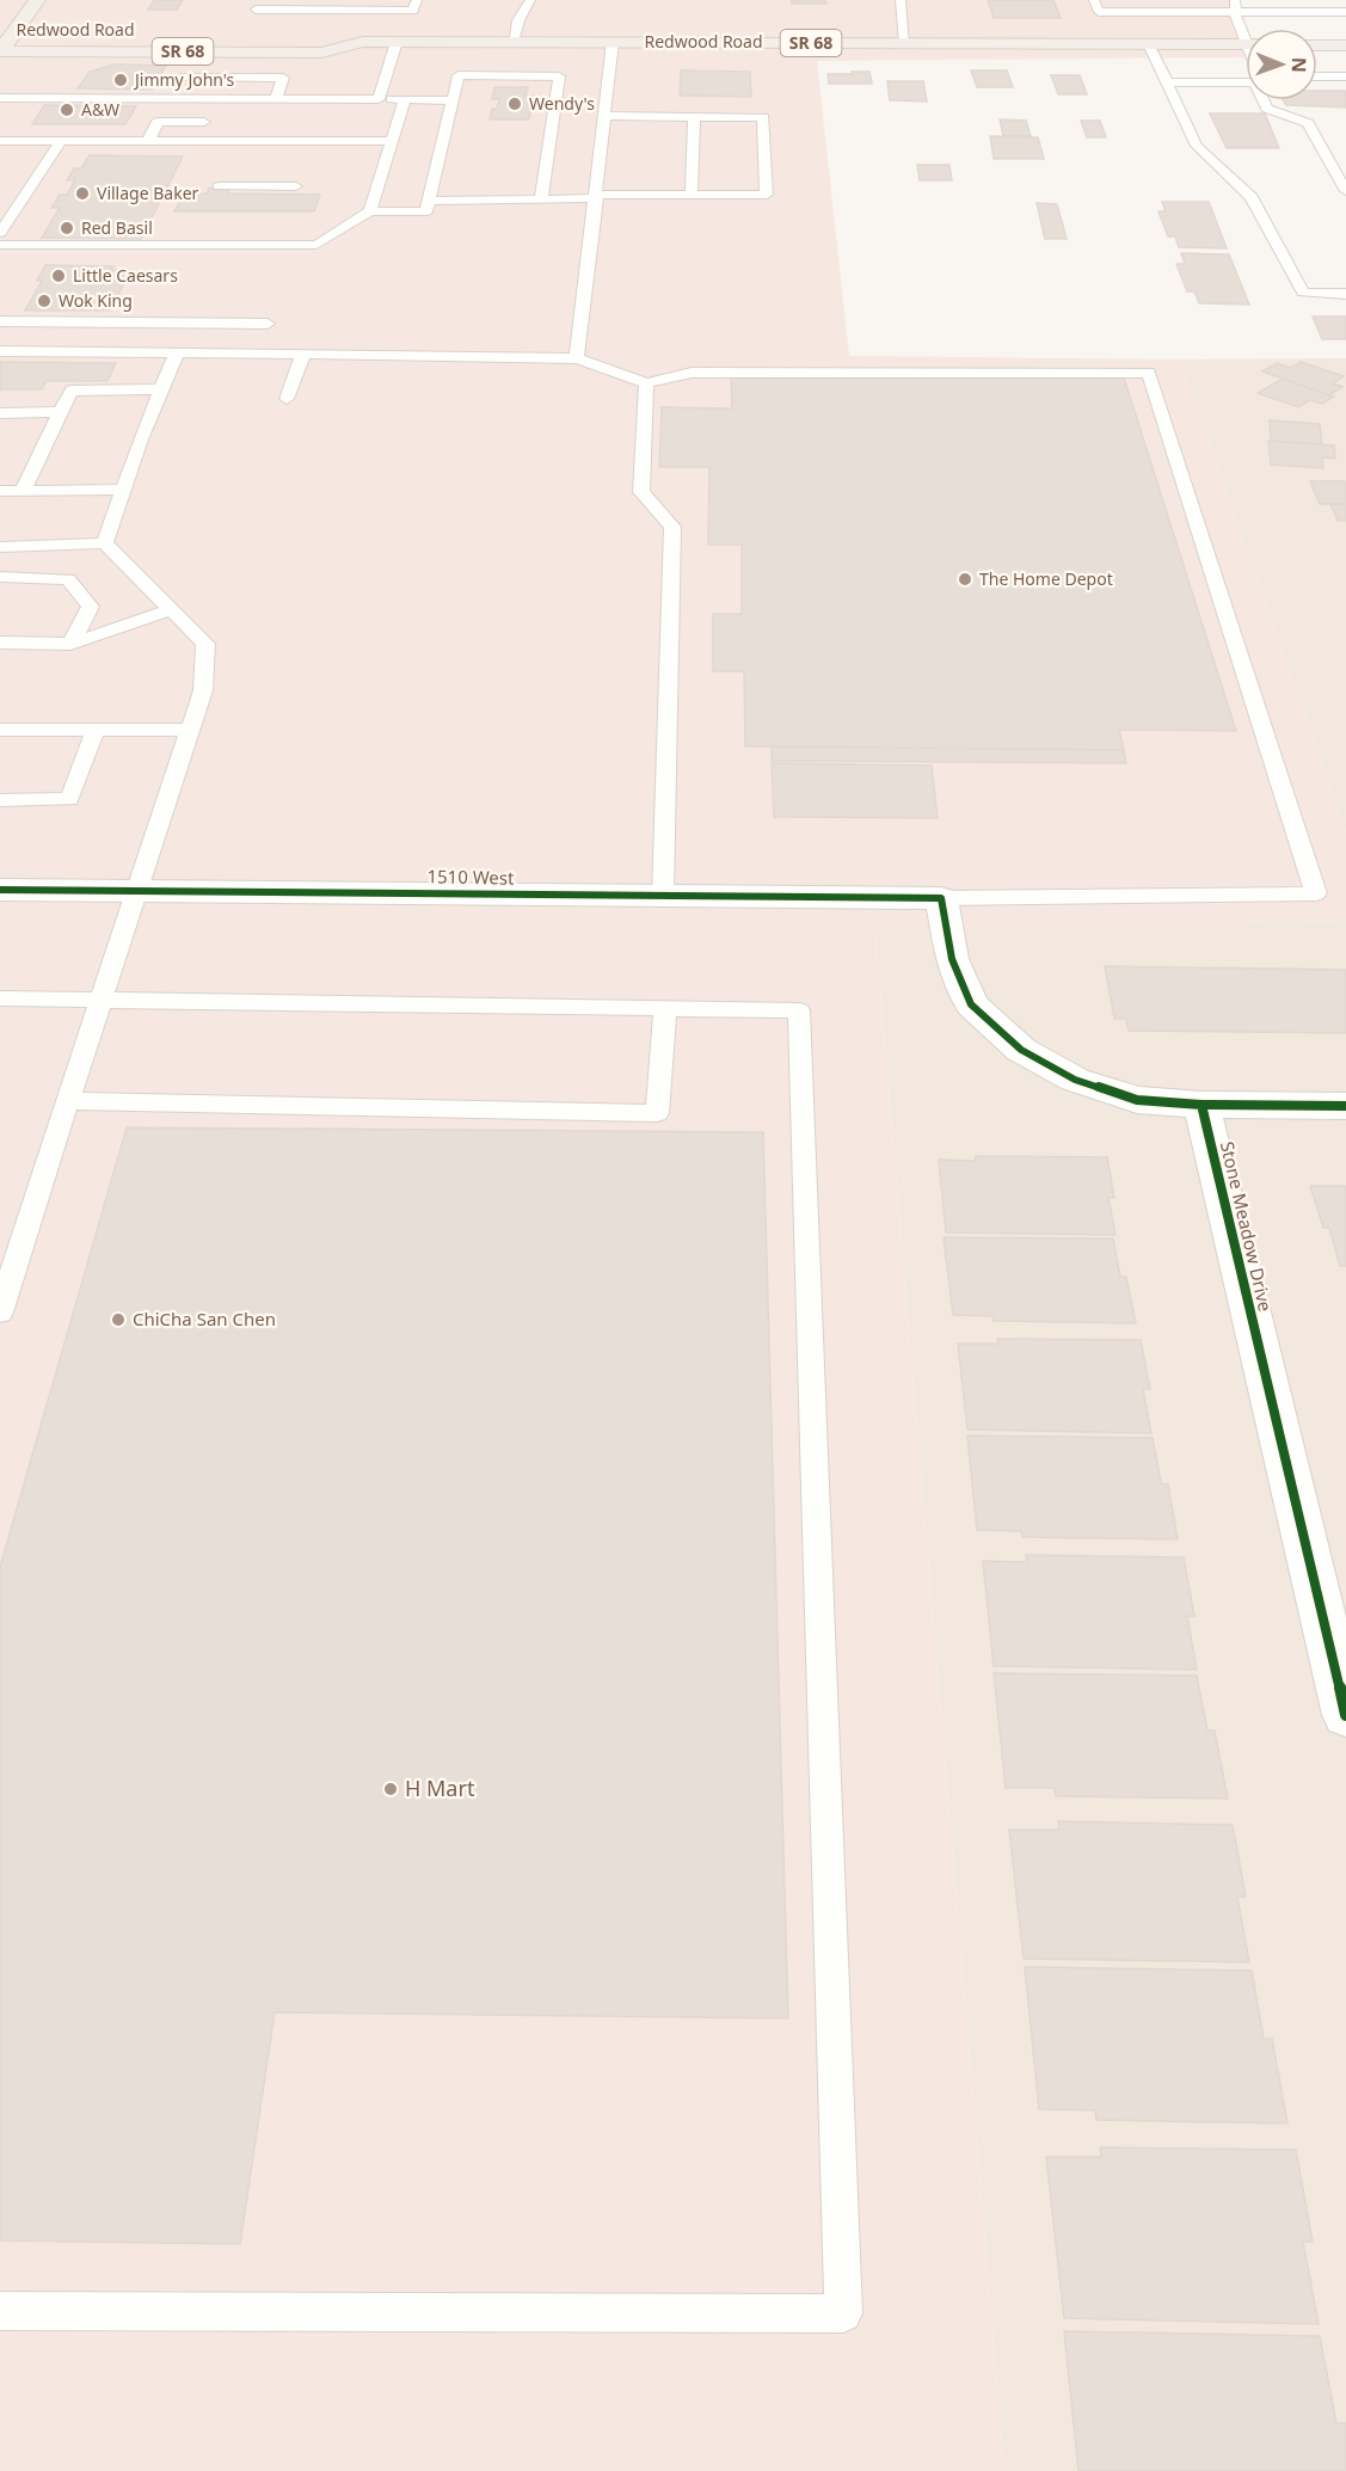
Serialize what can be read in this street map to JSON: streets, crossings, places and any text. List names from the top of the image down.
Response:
{
  "streets": {
    "main road": ["Redwood Road", "SR 68"],
    "street": ["1510 West", "Stone Meadow Drive"]
  },
  "places": [
    "Jimmy John's",
    "Wendy's",
    "A&W",
    "Village Baker",
    "Red Basil",
    "Little Caesars",
    "Wok King",
    "The Home Depot",
    "ChiCha San Chen",
    "H Mart"
  ],
  "north": "right"
}
